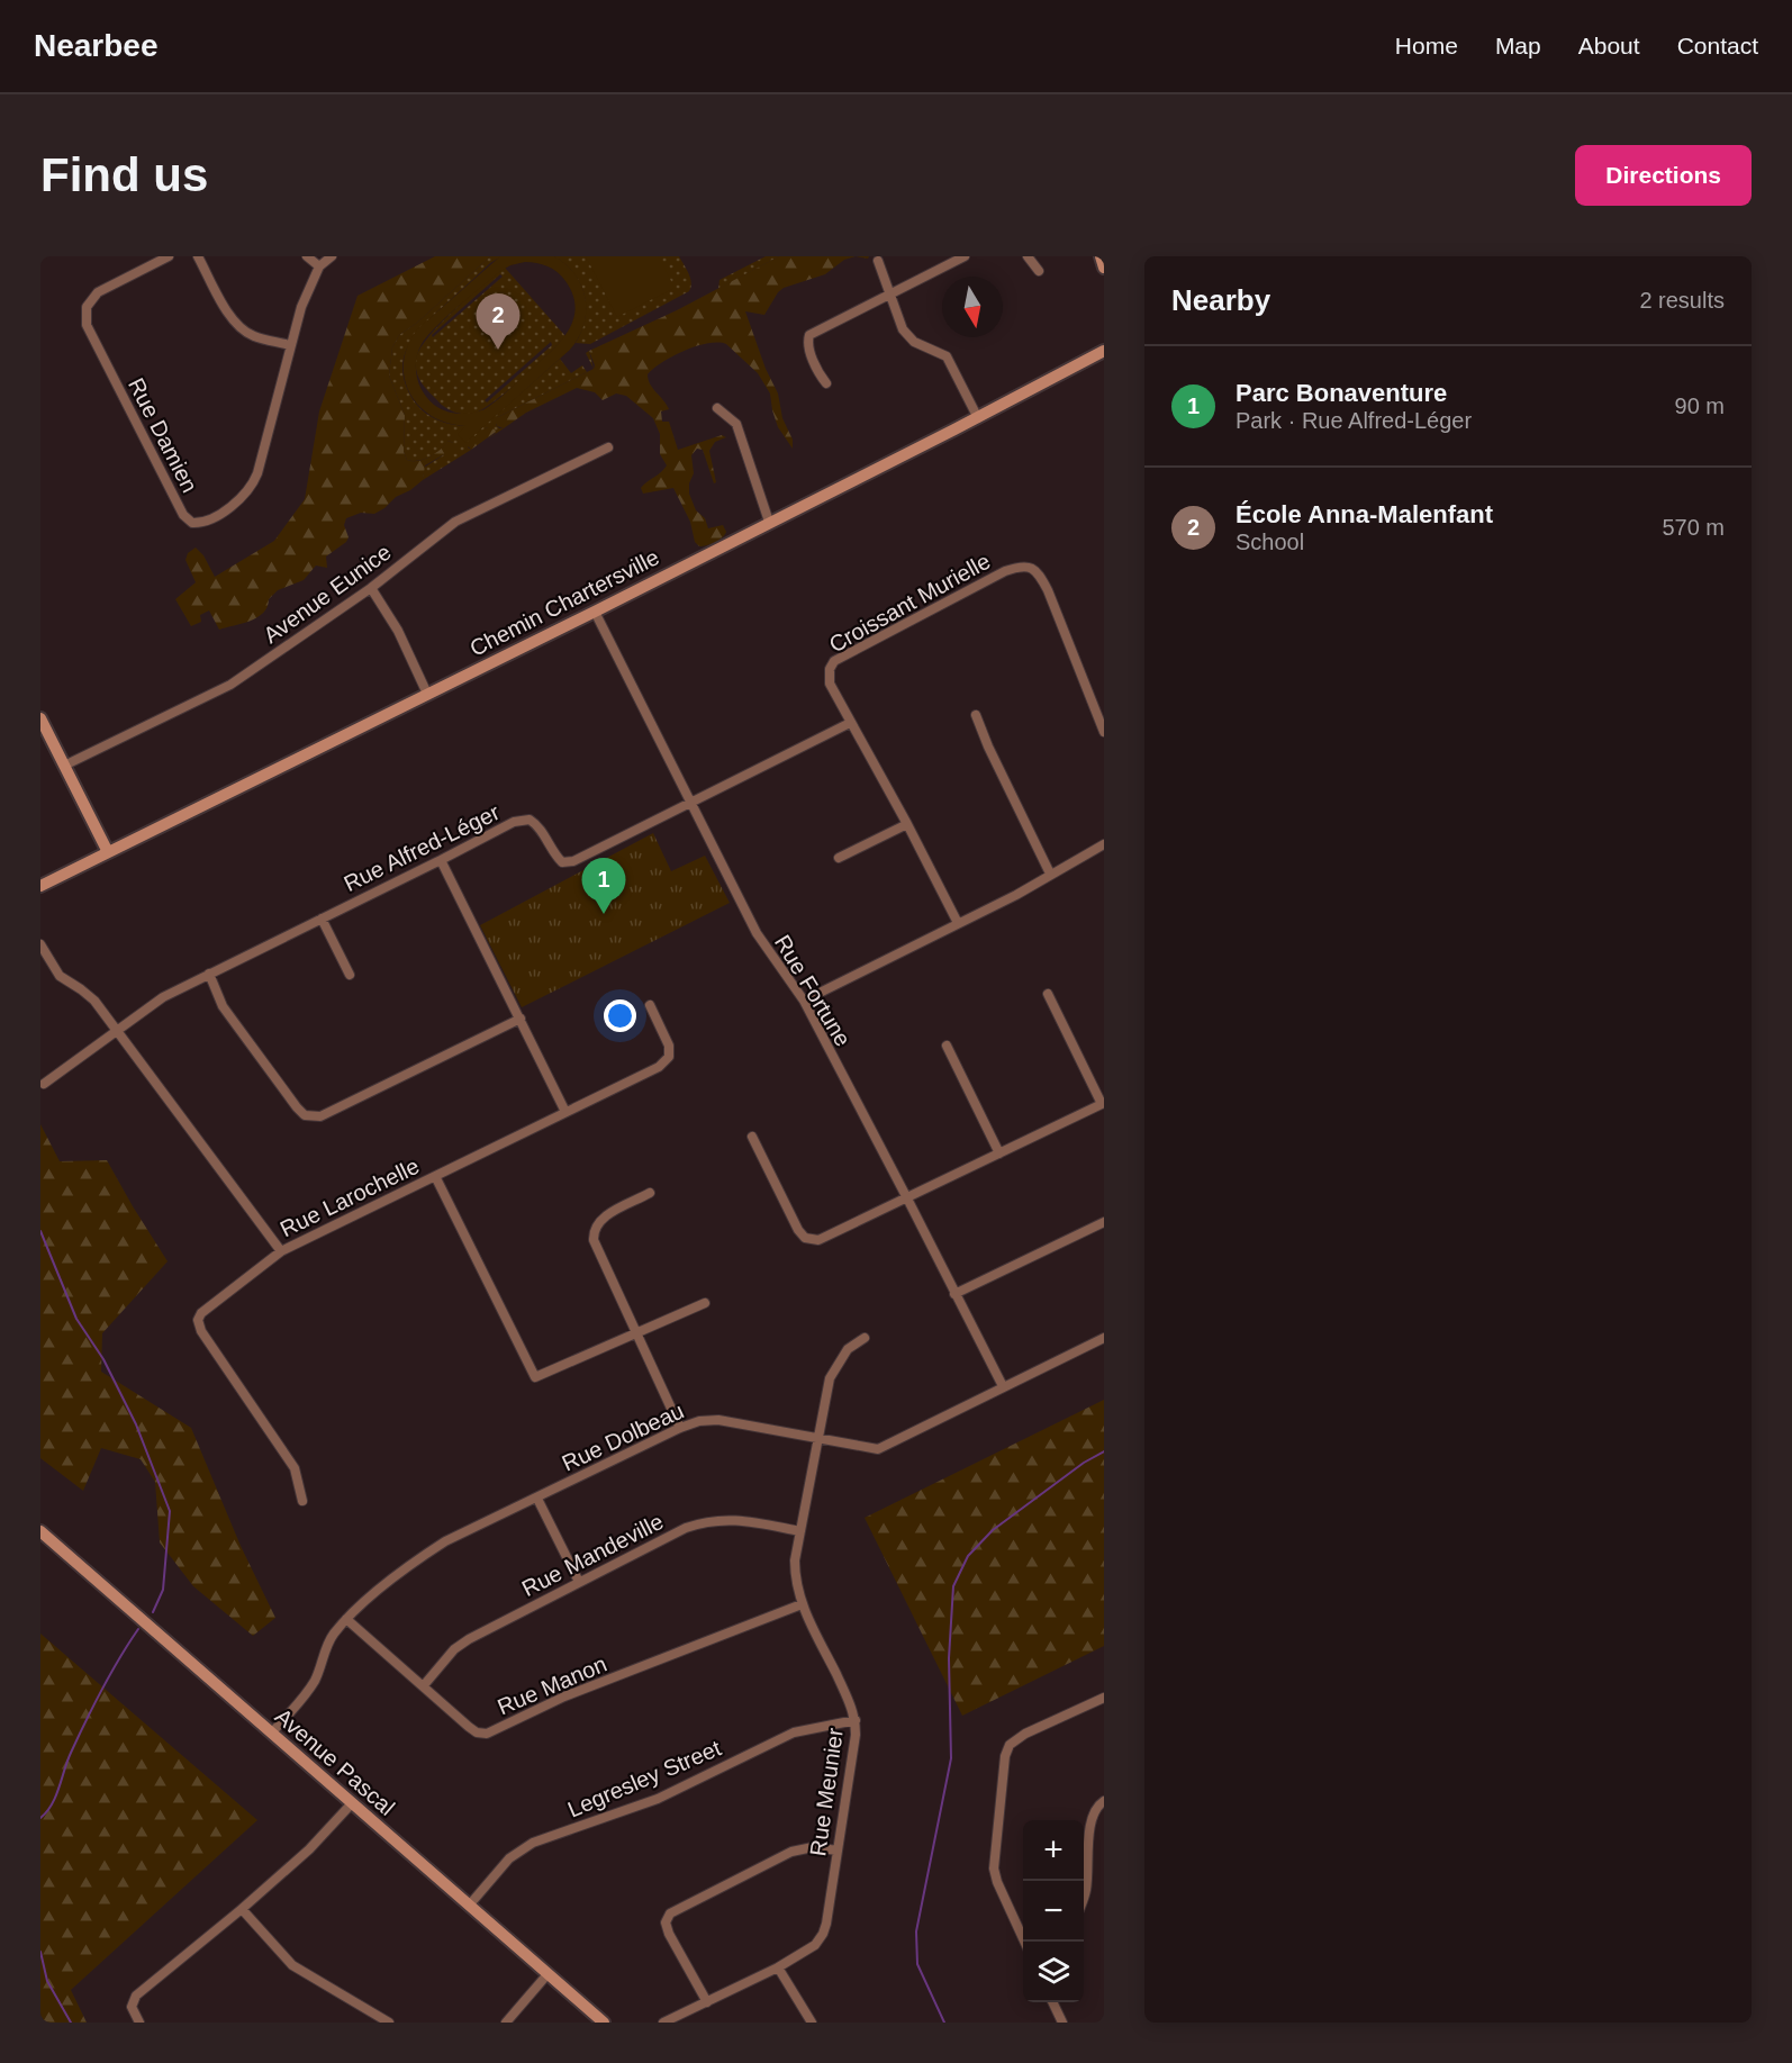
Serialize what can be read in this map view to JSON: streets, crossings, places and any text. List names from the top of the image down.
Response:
{
  "streets": {
    "street": [
      "Rue Damien",
      "Avenue Eunice",
      "Chemin Chartersville",
      "Croissant Murielle",
      "Rue Alfred-Léger",
      "Rue Fortune",
      "Rue Larochelle",
      "Rue Dolbeau",
      "Rue Mandeville",
      "Rue Manon",
      "Avenue Pascal",
      "Legresley Street",
      "Rue Meunier"
    ]
  },
  "crossings": [
    ["Chemin Chartersville", "Rue Fortune"],
    ["Croissant Murielle", "Rue Alfred-Léger"],
    ["Rue Alfred-Léger", "Rue Fortune"],
    ["Rue Fortune", "Rue Dolbeau"],
    ["Rue Dolbeau", "Rue Manon"],
    ["Rue Dolbeau", "Avenue Pascal"],
    ["Rue Dolbeau", "Rue Meunier"],
    ["Rue Mandeville", "Rue Manon"],
    ["Rue Mandeville", "Rue Meunier"],
    ["Rue Manon", "Rue Meunier"],
    ["Avenue Pascal", "Legresley Street"],
    ["Legresley Street", "Rue Meunier"]
  ],
  "north": "bottom",
  "page": {
    "header": "Nearbee",
    "nav": [
      "Home",
      "Map",
      "About",
      "Contact"
    ],
    "buttons": "Directions",
    "title": "Find us",
    "heading": ["Nearby", "2 results"],
    "pins": ["2", "1"],
    "list": [
      {
        "mark": "1",
        "name": "Parc Bonaventure",
        "note": "Park · Rue Alfred-Léger",
        "value": "90 m"
      },
      {
        "mark": "2",
        "name": "École Anna-Malenfant",
        "note": "School",
        "value": "570 m"
      }
    ],
    "map_buttons": ["+", "−"]
  }
}
